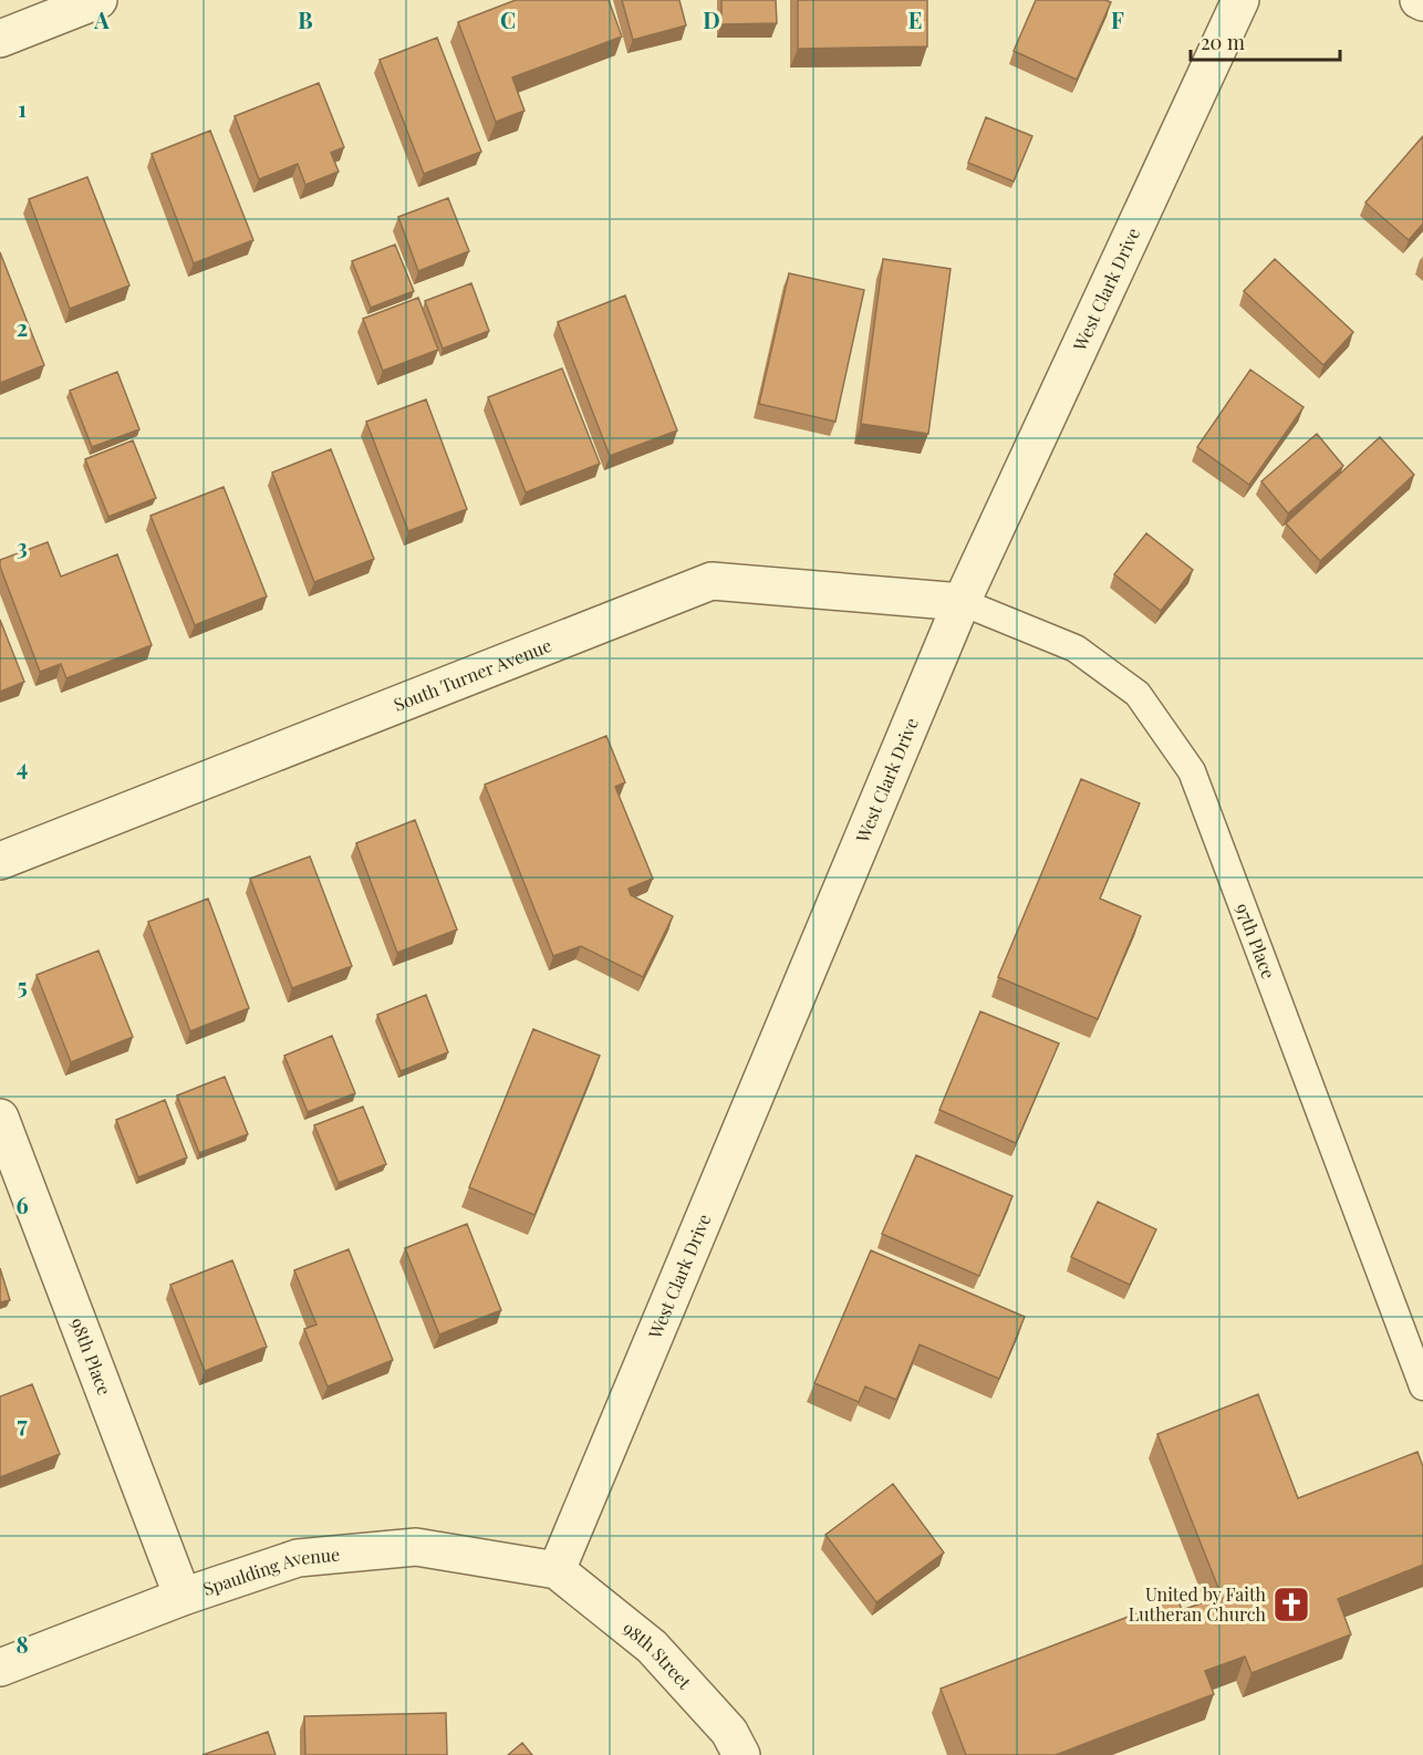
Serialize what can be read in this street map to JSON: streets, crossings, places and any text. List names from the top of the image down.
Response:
{
  "streets": {
    "street": [
      "West Clark Drive",
      "South Turner Avenue",
      "98th Place",
      "Spaulding Avenue",
      "98th Street"
    ],
    "lane": ["97th Place"]
  },
  "crossings": [
    ["West Clark Drive", "South Turner Avenue"],
    ["West Clark Drive", "97th Place"],
    ["West Clark Drive", "Spaulding Avenue"],
    ["West Clark Drive", "98th Street"],
    ["South Turner Avenue", "97th Place"],
    ["98th Place", "Spaulding Avenue"],
    ["Spaulding Avenue", "98th Street"]
  ],
  "places": {
    "church": ["United by Faith Lutheran Church"]
  },
  "scale_bar": "20 m",
  "grid": {
    "columns": [
      "A",
      "B",
      "C",
      "D",
      "E",
      "F"
    ],
    "rows": [
      "1",
      "2",
      "3",
      "4",
      "5",
      "6",
      "7",
      "8"
    ]
  }
}
